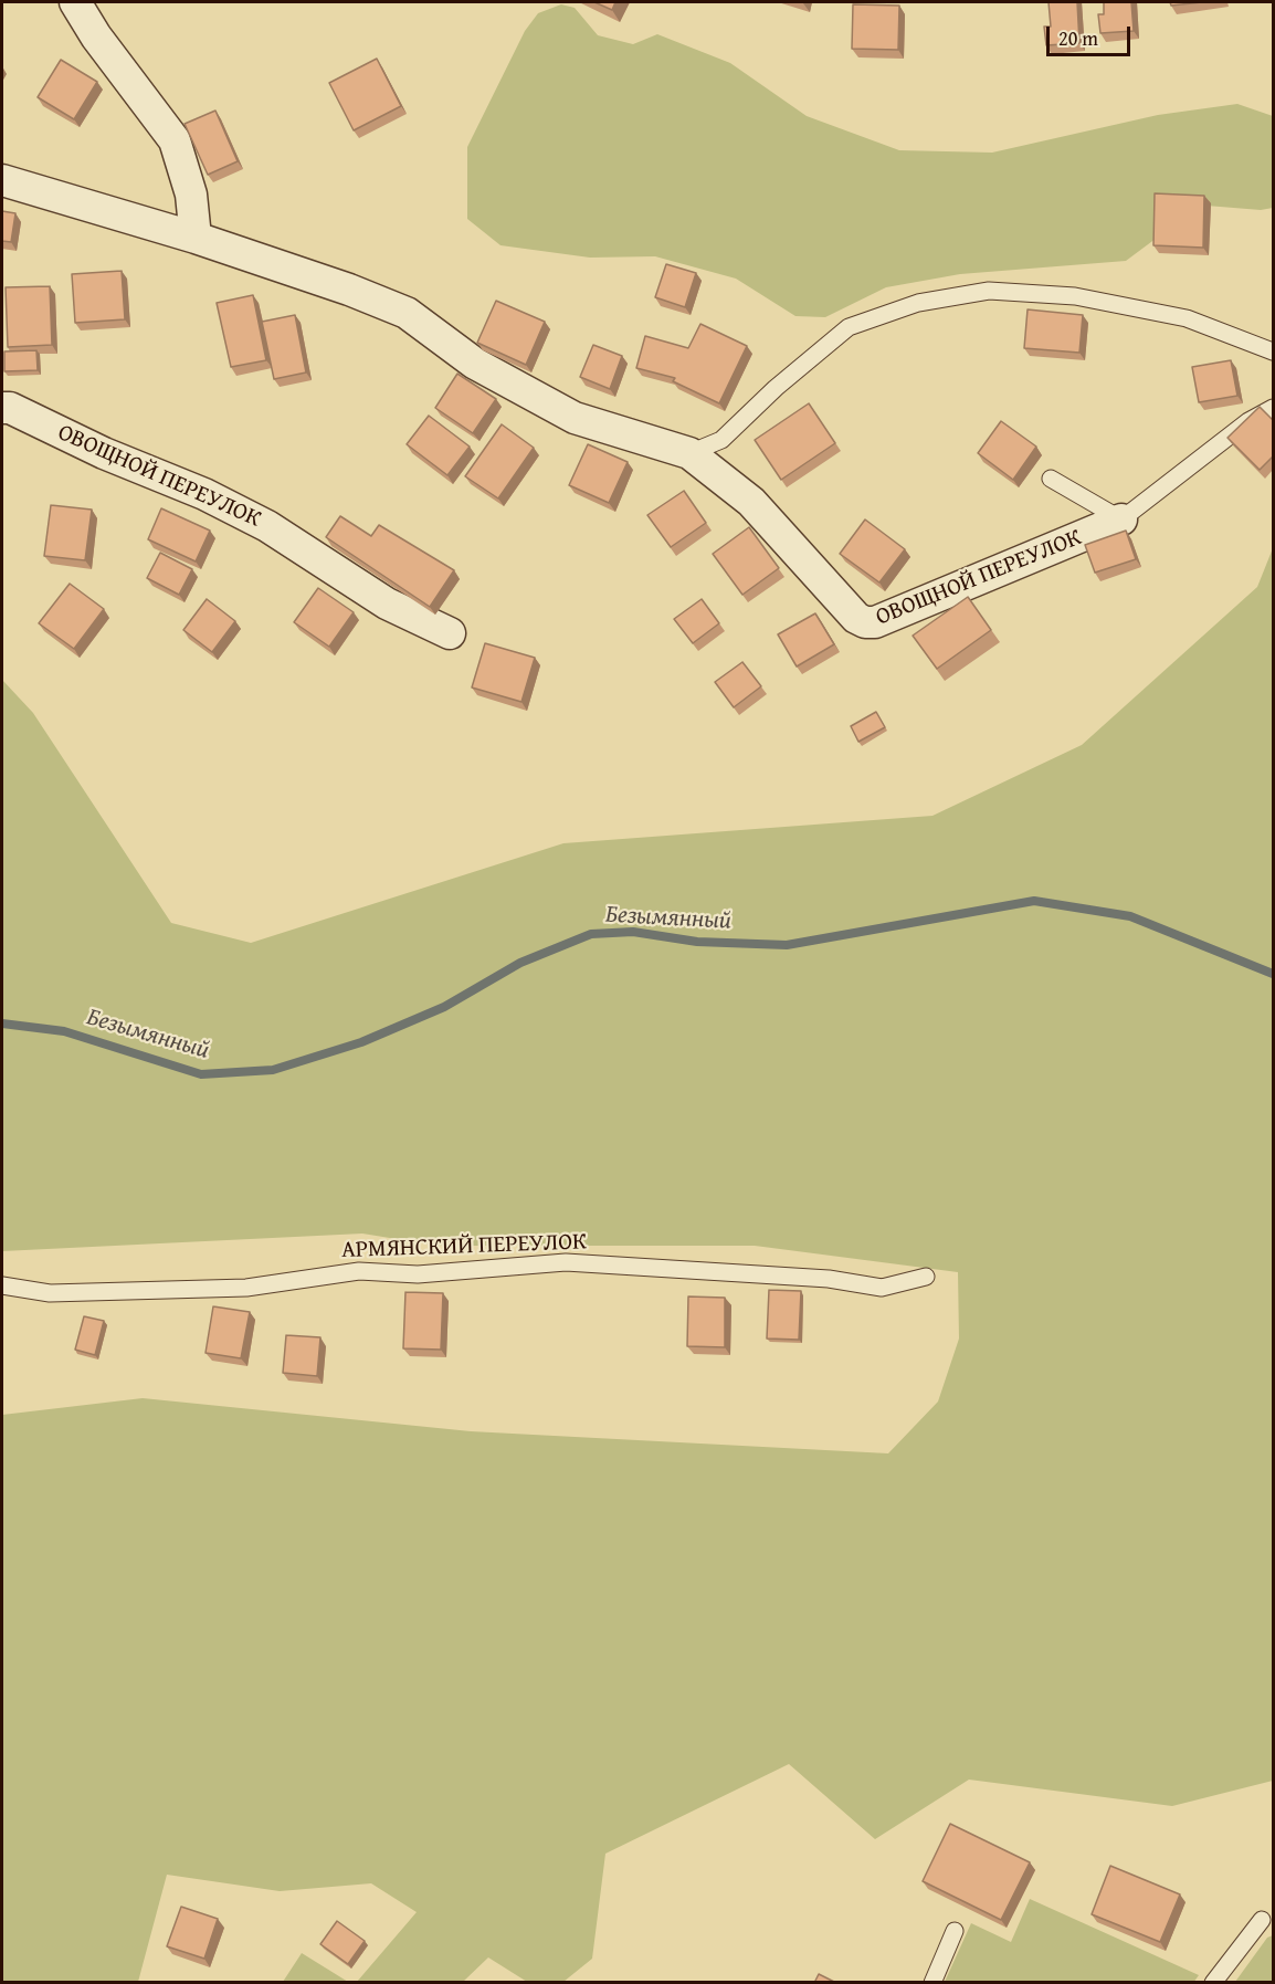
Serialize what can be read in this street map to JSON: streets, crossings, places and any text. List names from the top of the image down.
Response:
{
  "streets": {
    "street": ["ОВОЩНОЙ ПЕРЕУЛОК"],
    "lane": ["АРМЯНСКИЙ ПЕРЕУЛОК"]
  },
  "water": ["Безымянный"],
  "scale_bar": "20 m"
}
